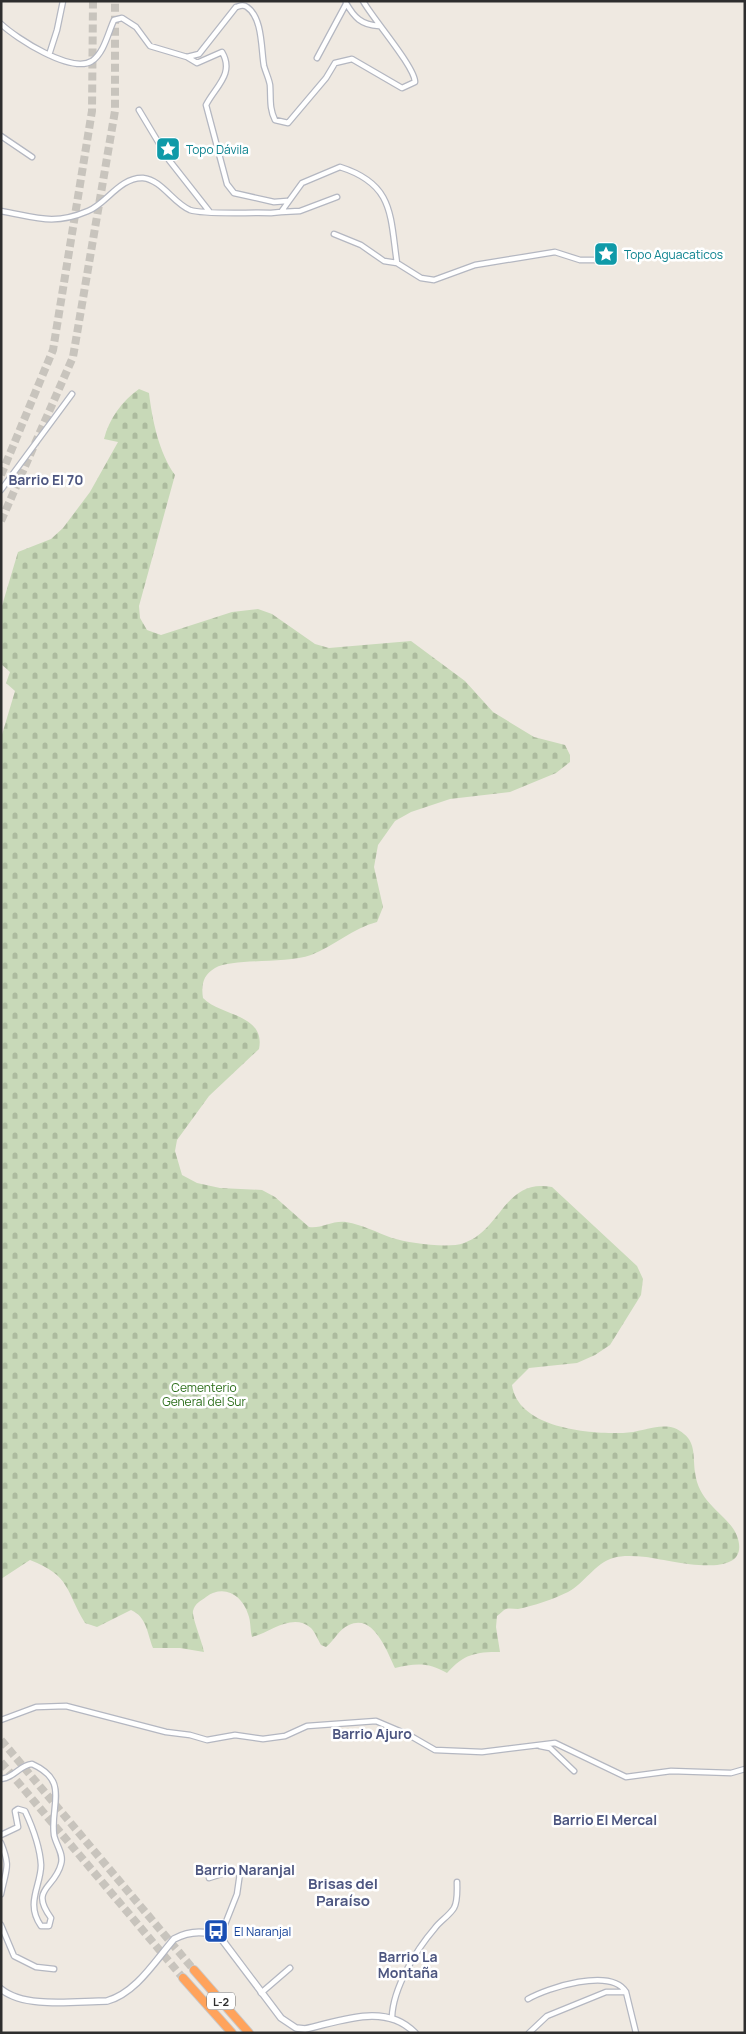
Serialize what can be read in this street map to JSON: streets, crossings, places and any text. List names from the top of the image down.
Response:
{
  "streets": {
    "highway": ["L-2"]
  },
  "districts": [
    "Barrio El 70",
    "Barrio Ajuro",
    "Barrio El Mercal",
    "Barrio Naranjal",
    "Brisas del Paraíso",
    "Barrio La Montaña"
  ],
  "parks": ["Cementerio General del Sur"],
  "places": {
    "place": ["Topo Dávila", "Topo Aguacaticos"],
    "bus stop": ["El Naranjal"]
  }
}
